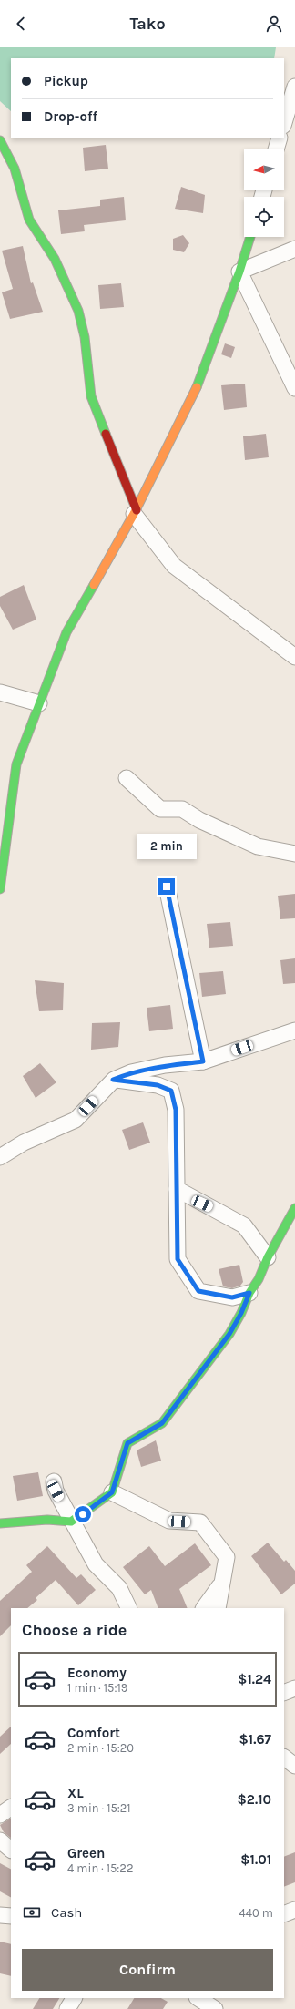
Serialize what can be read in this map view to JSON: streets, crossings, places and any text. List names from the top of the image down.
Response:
{
  "north": "left",
  "page": {
    "header": "Tako",
    "banner": ["Pickup", "Drop-off"],
    "bubble": "2 min",
    "heading": "Choose a ride",
    "list": [
      {
        "name": "Economy",
        "note": "1 min · 15:19",
        "value": "$1.24"
      },
      {
        "name": "Comfort",
        "note": "2 min · 15:20",
        "value": "$1.67"
      },
      {
        "name": "XL",
        "note": "3 min · 15:21",
        "value": "$2.10"
      },
      {
        "name": "Green",
        "note": "4 min · 15:22",
        "value": "$1.01"
      }
    ],
    "pay": ["Cash", "440 m"],
    "buttons": "Confirm"
  }
}
